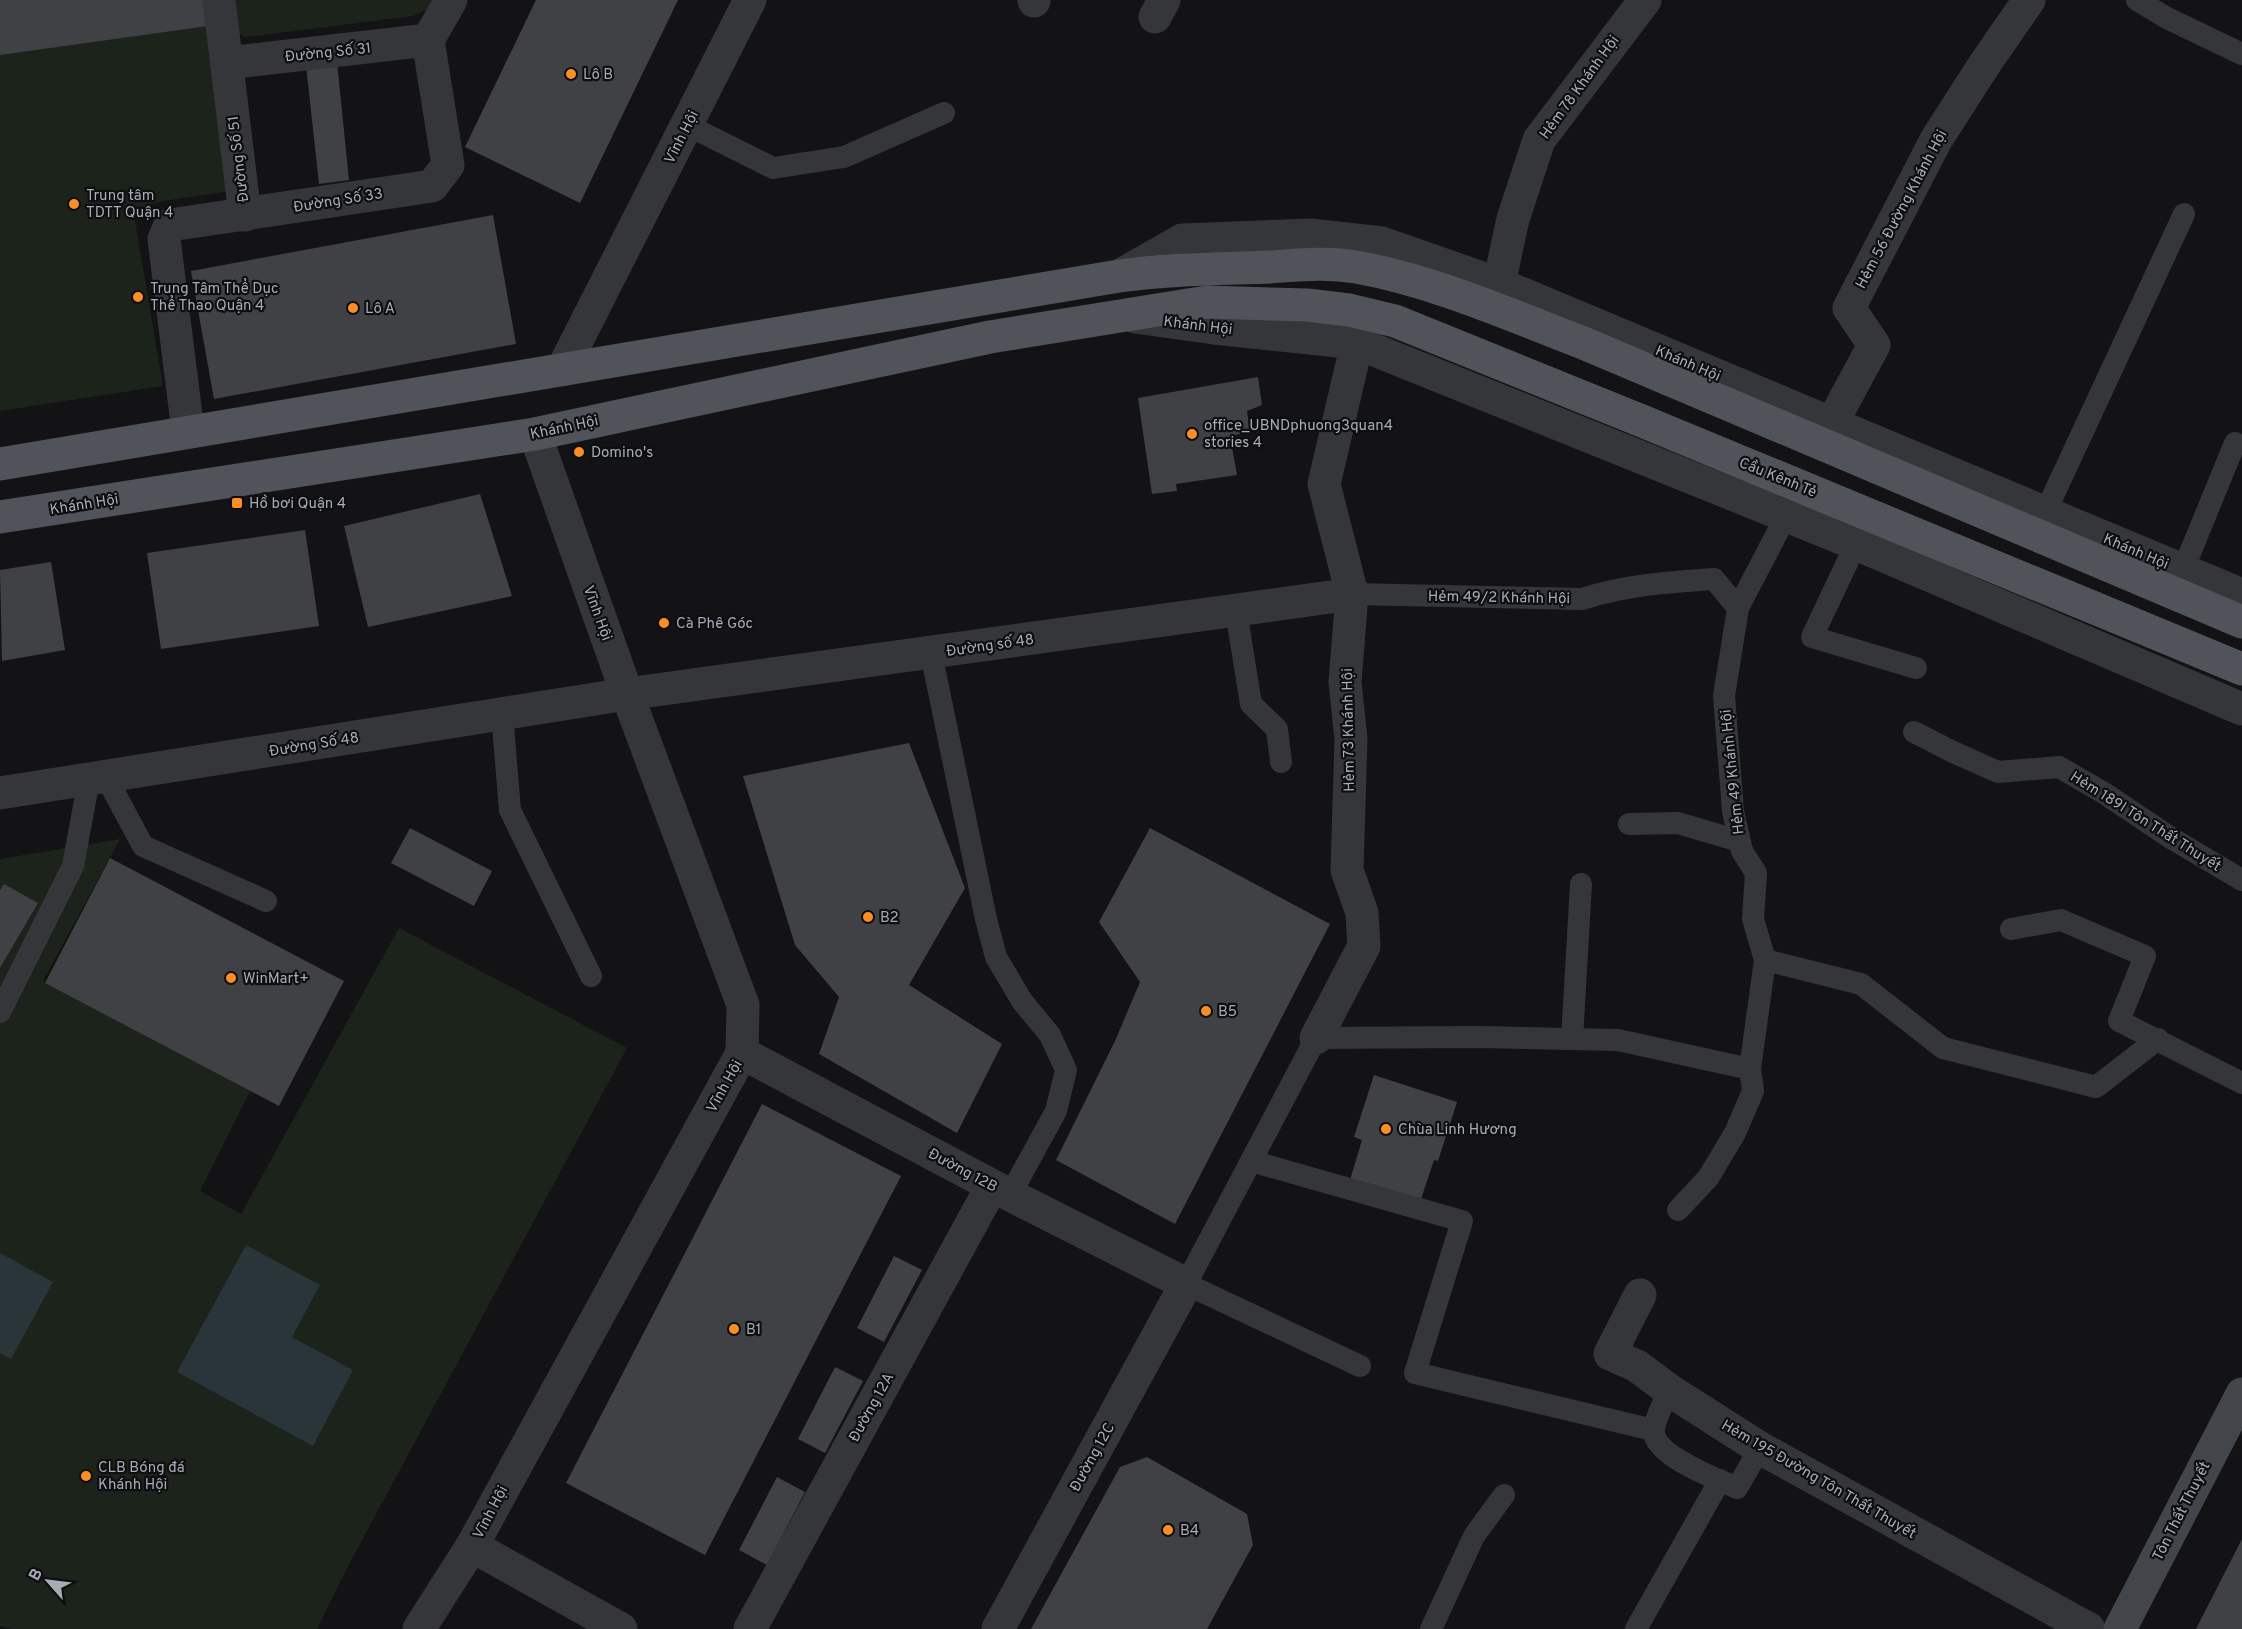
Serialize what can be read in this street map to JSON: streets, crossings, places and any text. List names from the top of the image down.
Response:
{
  "streets": {
    "main road": ["Khánh Hội", "Cầu Kênh Tẻ", "Tôn Thất Thuyết"],
    "street": [
      "Đường Số 31",
      "Hẻm 78 Khánh Hội",
      "Vĩnh Hội",
      "Đường Số 51",
      "Đường Số 33",
      "Hẻm 56 Đường Khánh Hội",
      "Đường số 48",
      "Hẻm 73 Khánh Hội",
      "Đường Số 48",
      "Đường 12B",
      "Đường 12A",
      "Đường 12C",
      "Hẻm 195 Đường Tôn Thất Thuyết"
    ],
    "lane": ["Hẻm 49/2 Khánh Hội", "Hẻm 49 Khánh Hội", "Hẻm 189I Tôn Thất Thuyết"]
  },
  "crossings": [
    ["Đường Số 31", "Đường Số 51"],
    ["Đường Số 31", "Đường Số 33"],
    ["Hẻm 78 Khánh Hội", "Khánh Hội"],
    ["Vĩnh Hội", "Khánh Hội"],
    ["Vĩnh Hội", "Đường số 48"],
    ["Vĩnh Hội", "Đường Số 48"],
    ["Vĩnh Hội", "Đường 12B"],
    ["Đường Số 51", "Đường Số 33"],
    ["Đường Số 51", "Khánh Hội"],
    ["Hẻm 56 Đường Khánh Hội", "Khánh Hội"],
    ["Khánh Hội", "Cầu Kênh Tẻ"],
    ["Khánh Hội", "Hẻm 73 Khánh Hội"],
    ["Khánh Hội", "Hẻm 49 Khánh Hội"],
    ["Hẻm 49/2 Khánh Hội", "Đường số 48"],
    ["Hẻm 49/2 Khánh Hội", "Hẻm 73 Khánh Hội"],
    ["Hẻm 49/2 Khánh Hội", "Hẻm 49 Khánh Hội"],
    ["Đường số 48", "Hẻm 73 Khánh Hội"],
    ["Đường số 48", "Đường Số 48"],
    ["Đường 12B", "Đường 12A"],
    ["Đường 12B", "Đường 12C"]
  ],
  "places": {
    "other": [
      "Lô B",
      "Trung tâm TDTT Quận 4",
      "Trung Tâm Thể Dục Thể Thao Quận 4",
      "Lô A",
      "office_UBNDphuong3quan4 stories 4",
      "Domino's",
      "Cà Phê Góc",
      "B2",
      "WinMart+",
      "B5",
      "Chùa Linh Hương",
      "B1",
      "CLB Bóng đá Khánh Hội",
      "B4"
    ],
    "transit": ["Hồ bơi Quận 4"]
  },
  "north": "top left"
}
